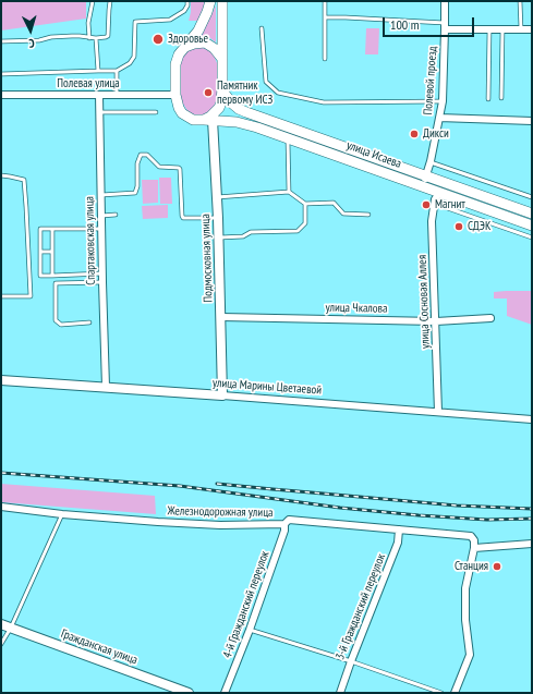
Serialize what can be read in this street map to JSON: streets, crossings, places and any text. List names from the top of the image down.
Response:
{
  "streets": {
    "main road": ["улица Исаева"],
    "street": [
      "Полевой проезд",
      "Полевая улица",
      "Спартаковская улица",
      "Подмосковная улица",
      "улица Сосновая Аллея",
      "улица Чкалова",
      "улица Марины Цветаевой",
      "Железнодорожная улица",
      "4-й Гражданский переулок",
      "3-й Гражданский переулок",
      "Гражданская улица"
    ]
  },
  "crossings": [
    ["Полевой проезд", "улица Исаева"],
    ["Полевая улица", "улица Исаева"],
    ["Полевая улица", "Спартаковская улица"],
    ["Полевая улица", "Подмосковная улица"],
    ["улица Исаева", "Подмосковная улица"],
    ["улица Исаева", "улица Сосновая Аллея"],
    ["Спартаковская улица", "улица Марины Цветаевой"],
    ["Подмосковная улица", "улица Чкалова"],
    ["Подмосковная улица", "улица Марины Цветаевой"],
    ["улица Сосновая Аллея", "улица Чкалова"],
    ["улица Сосновая Аллея", "улица Марины Цветаевой"],
    ["Железнодорожная улица", "4-й Гражданский переулок"],
    ["Железнодорожная улица", "3-й Гражданский переулок"]
  ],
  "places": [
    "Здоровье",
    "Памятник первому ИСЗ",
    "Дикси",
    "Магнит",
    "СДЭК",
    "Станция"
  ],
  "scale_bar": "100 m",
  "north": "bottom"
}
